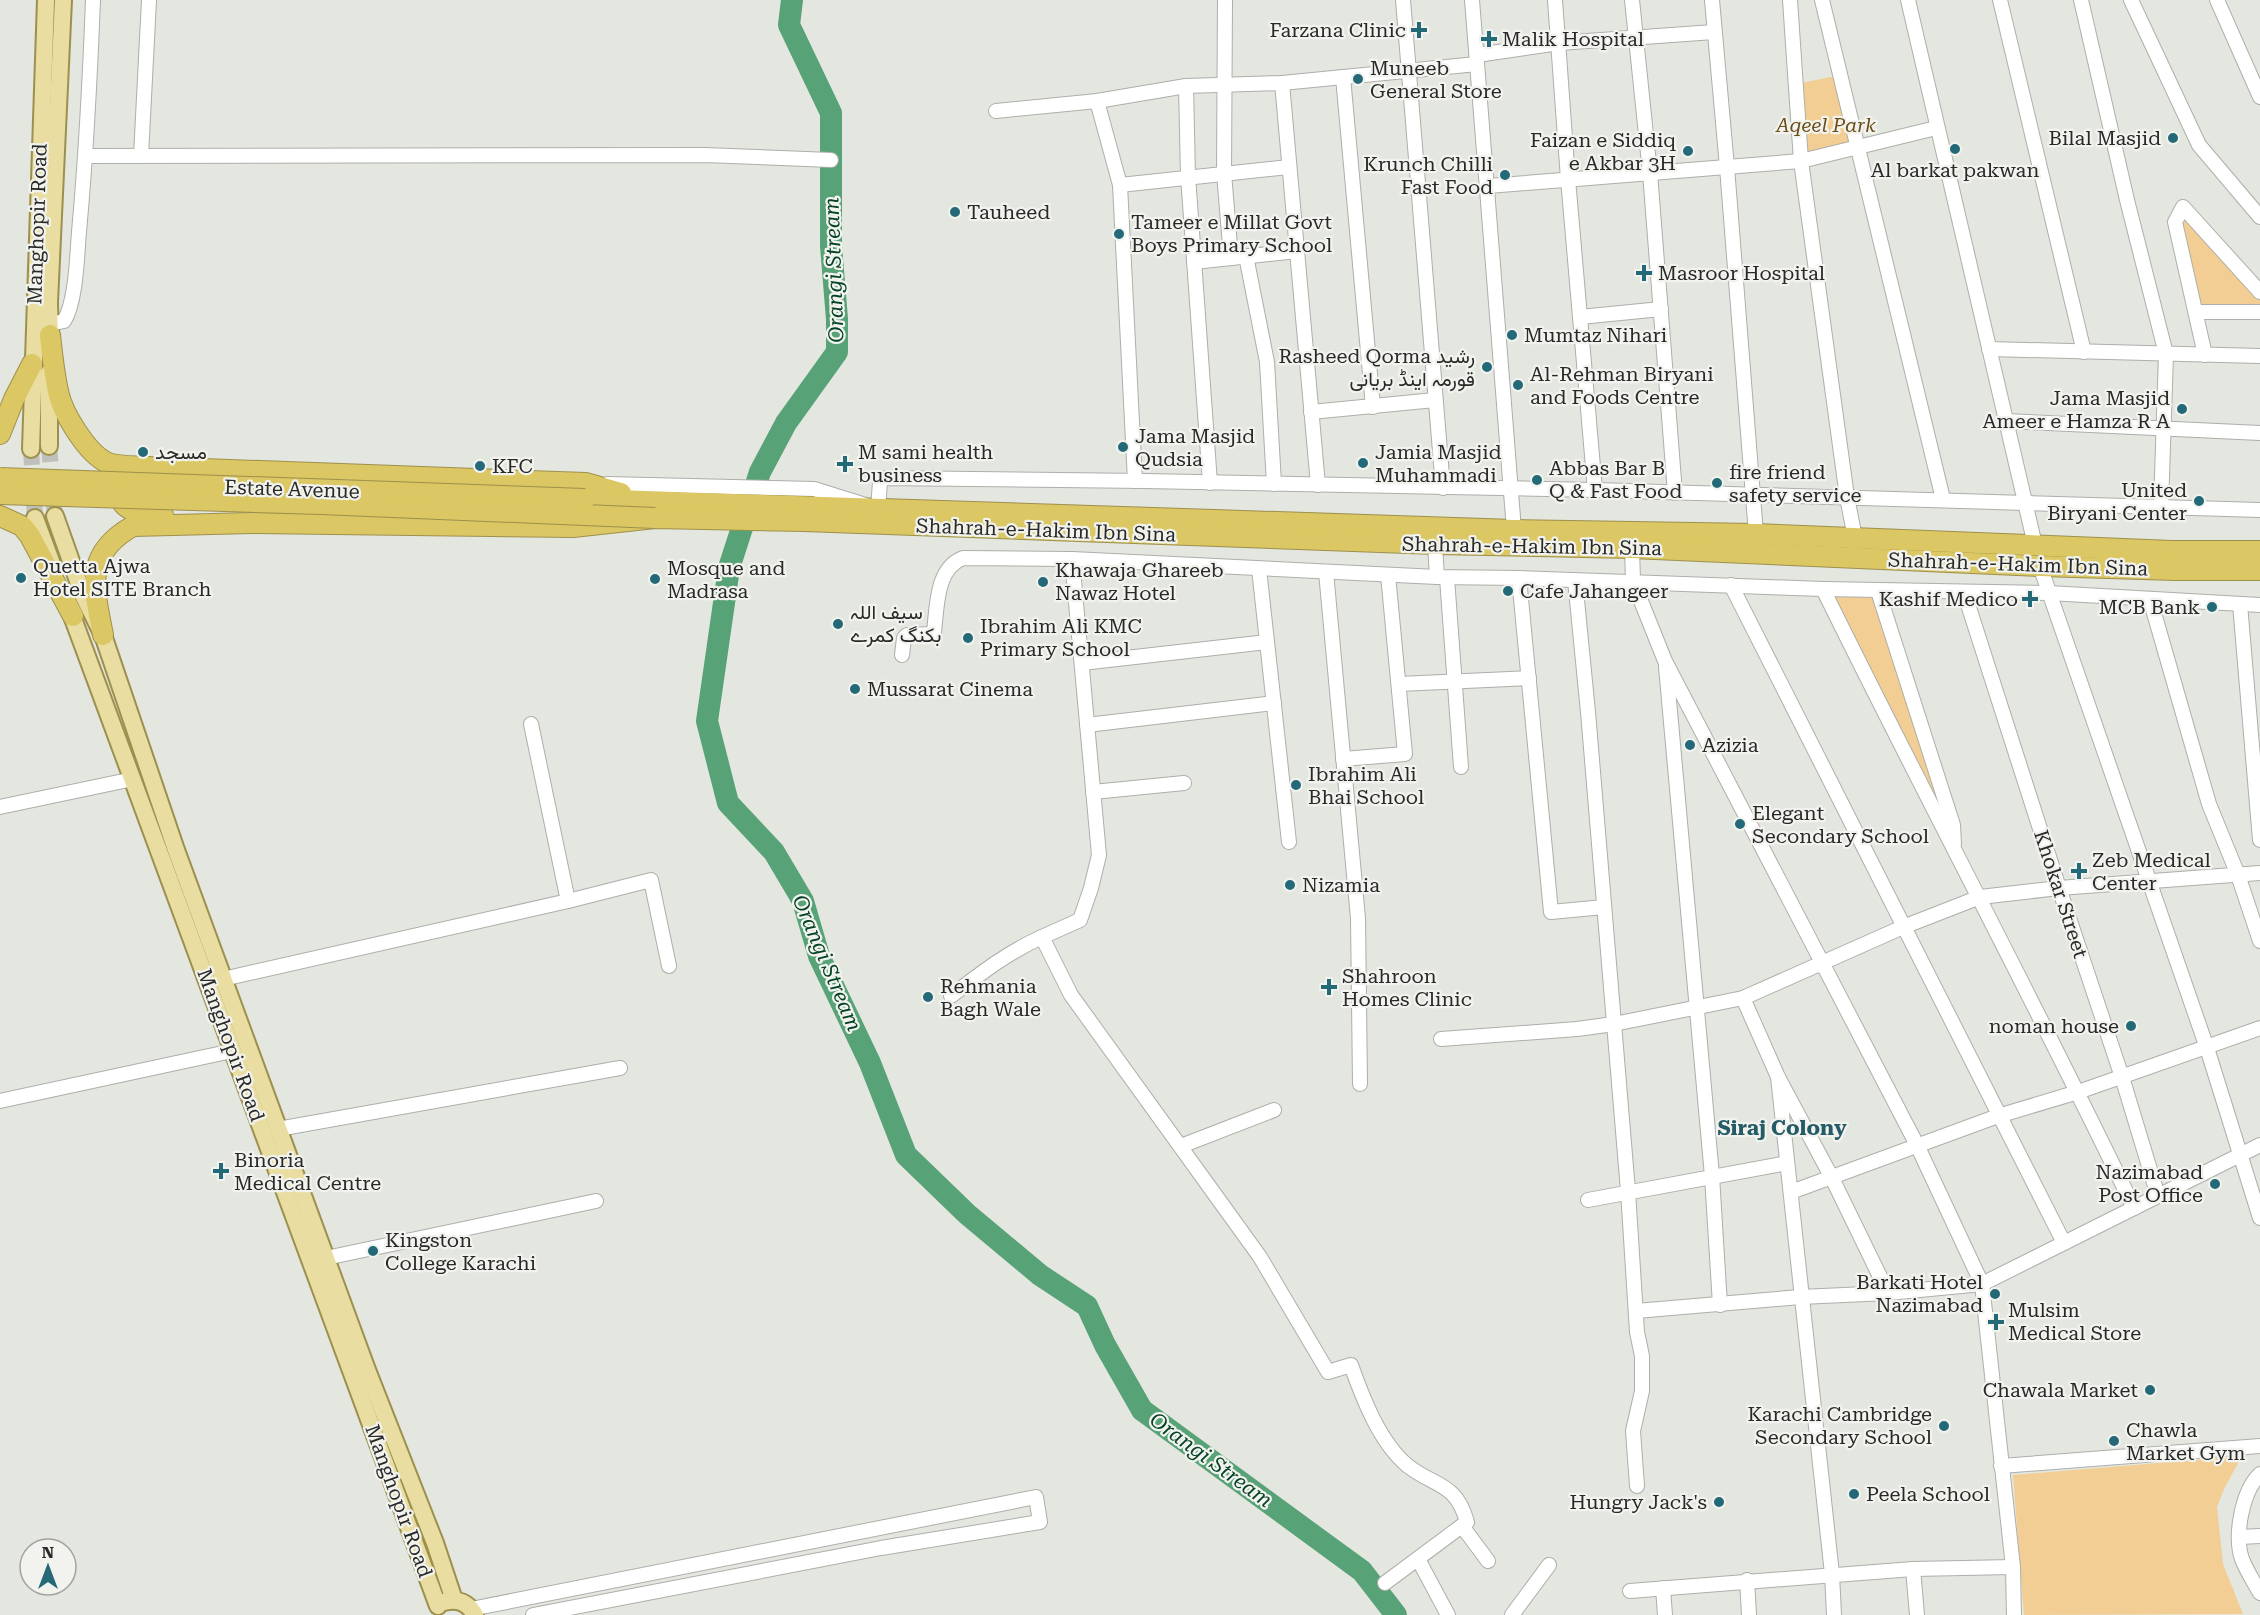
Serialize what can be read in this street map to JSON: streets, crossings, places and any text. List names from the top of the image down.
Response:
{
  "streets": {
    "highway": ["Estate Avenue", "Shahrah-e-Hakim Ibn Sina"],
    "main road": ["Manghopir Road"],
    "street": ["Khokar Street"]
  },
  "districts": ["Siraj Colony"],
  "water": ["Orangi Stream"],
  "parks": ["Aqeel Park"],
  "places": {
    "health": [
      "Farzana Clinic",
      "Malik Hospital",
      "Masroor Hospital",
      "M sami health business",
      "Kashif Medico",
      "Zeb Medical Center",
      "Shahroon Homes Clinic",
      "Binoria Medical Centre",
      "Mulsim Medical Store"
    ],
    "other": [
      "Muneeb General Store",
      "Bilal Masjid",
      "Al barkat pakwan",
      "Faizan e Siddiq e Akbar 3H",
      "Krunch Chilli Fast Food",
      "Tauheed",
      "Tameer e Millat Govt Boys Primary School",
      "Mumtaz Nihari",
      "Rasheed Qorma رشید قورمہ اینڈ بریانی",
      "Al-Rehman Biryani and Foods Centre",
      "Jama Masjid Ameer e Hamza R A",
      "Jama Masjid Qudsia",
      "مسجد",
      "Jamia Masjid Muhammadi",
      "KFC",
      "Abbas Bar B Q & Fast Food",
      "fire friend safety service",
      "United Biryani Center",
      "Quetta Ajwa Hotel SITE Branch",
      "Mosque and Madrasa",
      "Khawaja Ghareeb Nawaz Hotel",
      "Cafe Jahangeer",
      "MCB Bank",
      "سیف اللہ بکنگ کمرے",
      "Ibrahim Ali KMC Primary School",
      "Mussarat Cinema",
      "Azizia",
      "Ibrahim Ali Bhai School",
      "Elegant Secondary School",
      "Nizamia",
      "Rehmania Bagh Wale",
      "noman house",
      "Nazimabad Post Office",
      "Kingston College Karachi",
      "Barkati Hotel Nazimabad",
      "Chawala Market",
      "Karachi Cambridge Secondary School",
      "Chawla Market Gym",
      "Peela School",
      "Hungry Jack's"
    ]
  },
  "north": "top"
}
